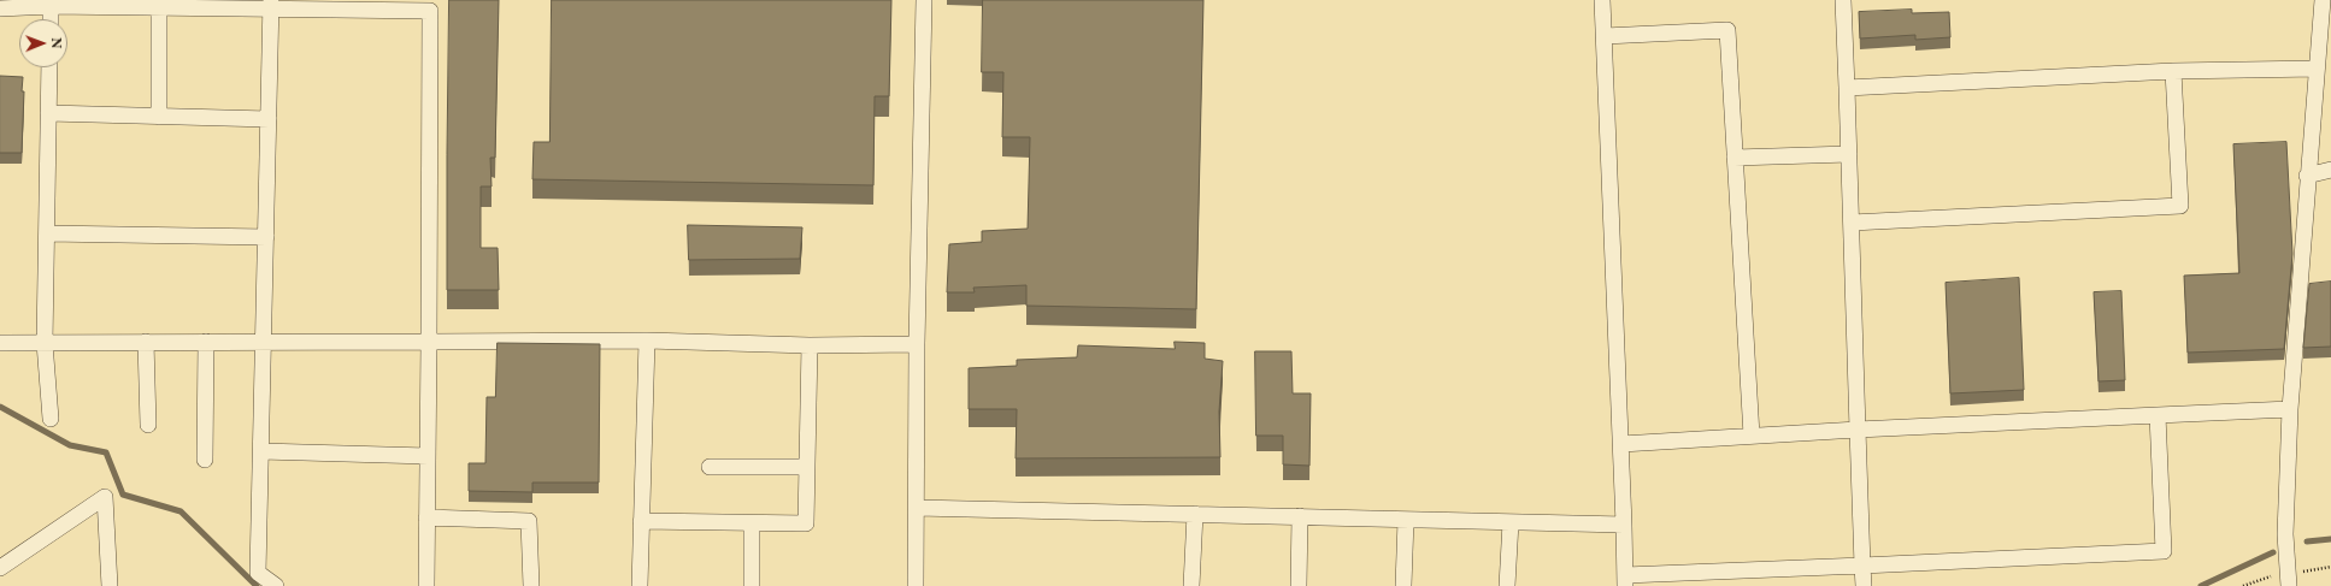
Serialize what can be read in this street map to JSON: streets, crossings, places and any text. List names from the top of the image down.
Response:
{
  "north": "right"
}
